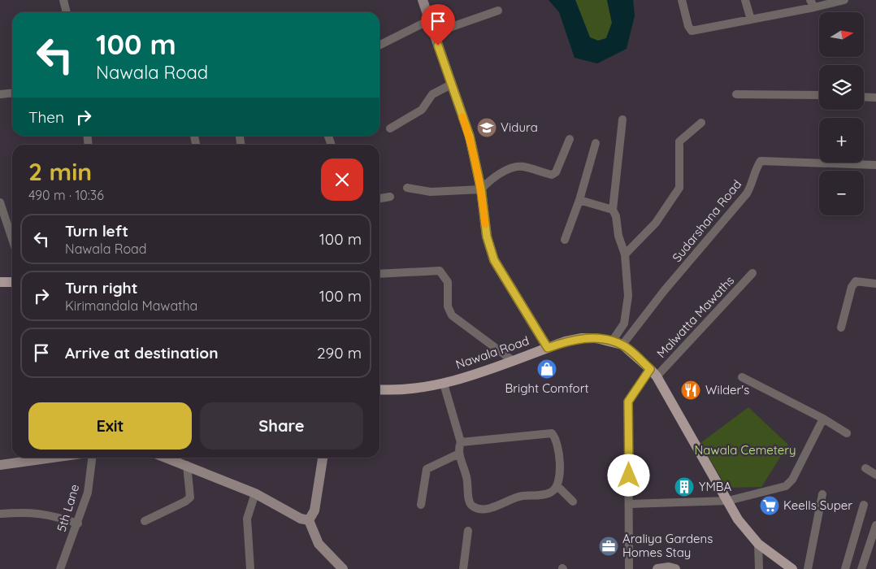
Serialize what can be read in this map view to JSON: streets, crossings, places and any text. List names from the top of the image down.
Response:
{
  "streets": {
    "main road": ["Nawala Road"],
    "street": ["Sudarshana Road", "Malwatta Mawaths", "5th Lane"]
  },
  "crossings": [
    ["Sudarshana Road", "Nawala Road"],
    ["Malwatta Mawaths", "Nawala Road"]
  ],
  "parks": ["Nawala Cemetery"],
  "places": {
    "school or university": ["Vidura"],
    "shop": ["Bright Comfort"],
    "restaurant": ["Wilder's"],
    "building": ["YMBA"],
    "supermarket": ["Keells Super"],
    "office": ["Araliya Gardens Homes Stay"]
  },
  "north": "right",
  "page": {
    "map_buttons": ["+", "−"],
    "turn": ["100 m", "Nawala Road"],
    "then": "Then",
    "heading": ["2 min", "490 m · 10:36"],
    "list": [
      {
        "name": "Turn left",
        "note": "Nawala Road",
        "value": "100 m"
      },
      {
        "name": "Turn right",
        "note": "Kirimandala Mawatha",
        "value": "100 m"
      },
      {
        "name": "Arrive at destination",
        "value": "290 m"
      }
    ],
    "buttons": ["Exit", "Share"]
  }
}
